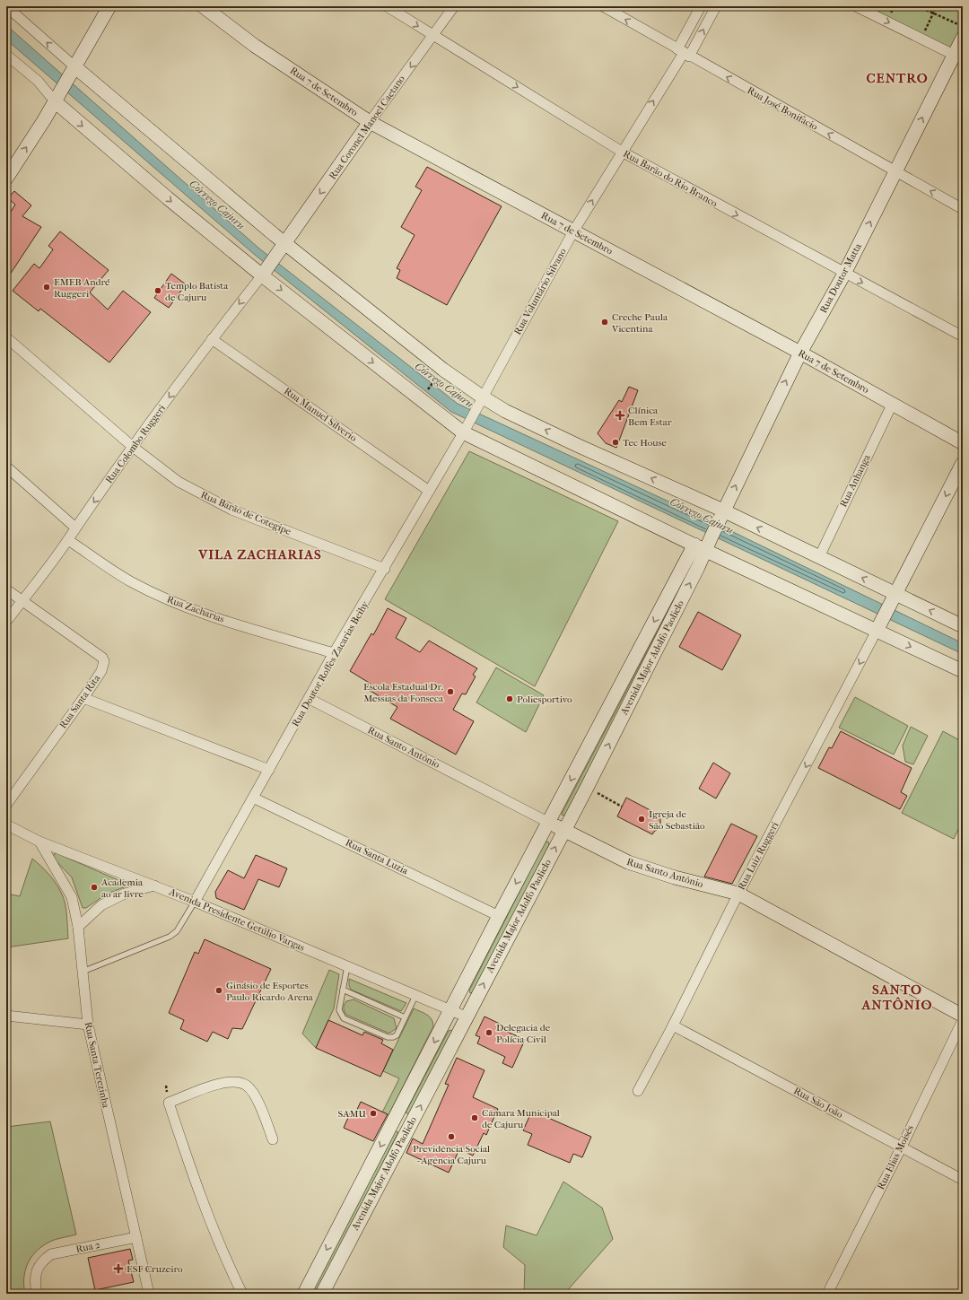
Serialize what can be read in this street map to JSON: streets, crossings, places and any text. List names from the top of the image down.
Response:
{
  "streets": {
    "main road": [
      "Rua 7 de Setembro",
      "Rua Coronel Manoel Caetano",
      "Rua Doutor Matta",
      "Avenida Major Adolfo Paolielo",
      "Rua Santo Antônio"
    ],
    "street": [
      "Rua José Bonifacio",
      "Rua Barão do Rio Branco",
      "Rua Voluntário Silvano",
      "Rua Manuel Silverio",
      "Rua Colombo Ruggeri",
      "Rua Anhanga",
      "Rua Barão de Cotegipe",
      "Rua Zacharias",
      "Rua Doutor Roffes Zacarias Beihy",
      "Rua Santa Rita",
      "Rua Luiz Ruggeri",
      "Rua Santa Luzia",
      "Avenida Presidente Getúlio Vargas",
      "Rua Santa Terezinha",
      "Rua São João",
      "Rua Elias Moisés",
      "Rua 2"
    ]
  },
  "crossings": [
    ["Rua 7 de Setembro", "Rua Coronel Manoel Caetano"],
    ["Rua 7 de Setembro", "Rua Doutor Matta"],
    ["Rua 7 de Setembro", "Rua Voluntário Silvano"],
    ["Rua 7 de Setembro", "Rua Anhanga"],
    ["Rua José Bonifacio", "Rua Doutor Matta"],
    ["Rua José Bonifacio", "Rua Voluntário Silvano"],
    ["Rua Coronel Manoel Caetano", "Rua Barão do Rio Branco"],
    ["Rua Coronel Manoel Caetano", "Rua Colombo Ruggeri"],
    ["Rua Barão do Rio Branco", "Rua Doutor Matta"],
    ["Rua Barão do Rio Branco", "Rua Voluntário Silvano"],
    ["Rua Doutor Matta", "Avenida Major Adolfo Paolielo"],
    ["Rua Voluntário Silvano", "Rua Doutor Roffes Zacarias Beihy"],
    ["Rua Manuel Silverio", "Rua Colombo Ruggeri"],
    ["Rua Manuel Silverio", "Rua Doutor Roffes Zacarias Beihy"],
    ["Rua Colombo Ruggeri", "Rua Barão de Cotegipe"],
    ["Rua Colombo Ruggeri", "Rua Zacharias"],
    ["Rua Colombo Ruggeri", "Rua Santa Rita"],
    ["Rua Barão de Cotegipe", "Rua Doutor Roffes Zacarias Beihy"],
    ["Rua Zacharias", "Rua Doutor Roffes Zacarias Beihy"],
    ["Avenida Major Adolfo Paolielo", "Rua Santo Antônio"],
    ["Avenida Major Adolfo Paolielo", "Rua Santa Luzia"],
    ["Avenida Major Adolfo Paolielo", "Avenida Presidente Getúlio Vargas"],
    ["Rua Doutor Roffes Zacarias Beihy", "Rua Santo Antônio"],
    ["Rua Doutor Roffes Zacarias Beihy", "Rua Santa Luzia"],
    ["Rua Doutor Roffes Zacarias Beihy", "Avenida Presidente Getúlio Vargas"],
    ["Rua Santo Antônio", "Rua Luiz Ruggeri"],
    ["Rua Luiz Ruggeri", "Rua São João"],
    ["Avenida Presidente Getúlio Vargas", "Rua Santa Terezinha"],
    ["Rua Santa Terezinha", "Rua 2"],
    ["Rua São João", "Rua Elias Moisés"]
  ],
  "one_way": [
    "Rua José Bonifacio",
    "Rua Coronel Manoel Caetano",
    "Rua Barão do Rio Branco",
    "Rua Doutor Matta",
    "Rua Voluntário Silvano",
    "Rua Colombo Ruggeri",
    "Rua Luiz Ruggeri"
  ],
  "districts": ["CENTRO", "VILA ZACHARIAS", "SANTO ANTÔNIO"],
  "water": ["Córrego Cajuru"],
  "places": {
    "other": [
      "EMEB André Ruggeri",
      "Templo Batista de Cajuru",
      "Creche Paula Vicentina",
      "Tec House",
      "Escola Estadual Dr. Messias da Fonseca",
      "Poliesportivo",
      "Igreja de São Sebastião",
      "Academia ao ar livre",
      "Ginásio de Esportes Paulo Ricardo Arena",
      "Delegacia de Polícia Civil",
      "SAMU",
      "Câmara Municipal de Cajuru",
      "Previdência Social - Agência Cajuru"
    ],
    "health": ["Clínica Bem Estar", "ESF Cruzeiro"]
  }
}
